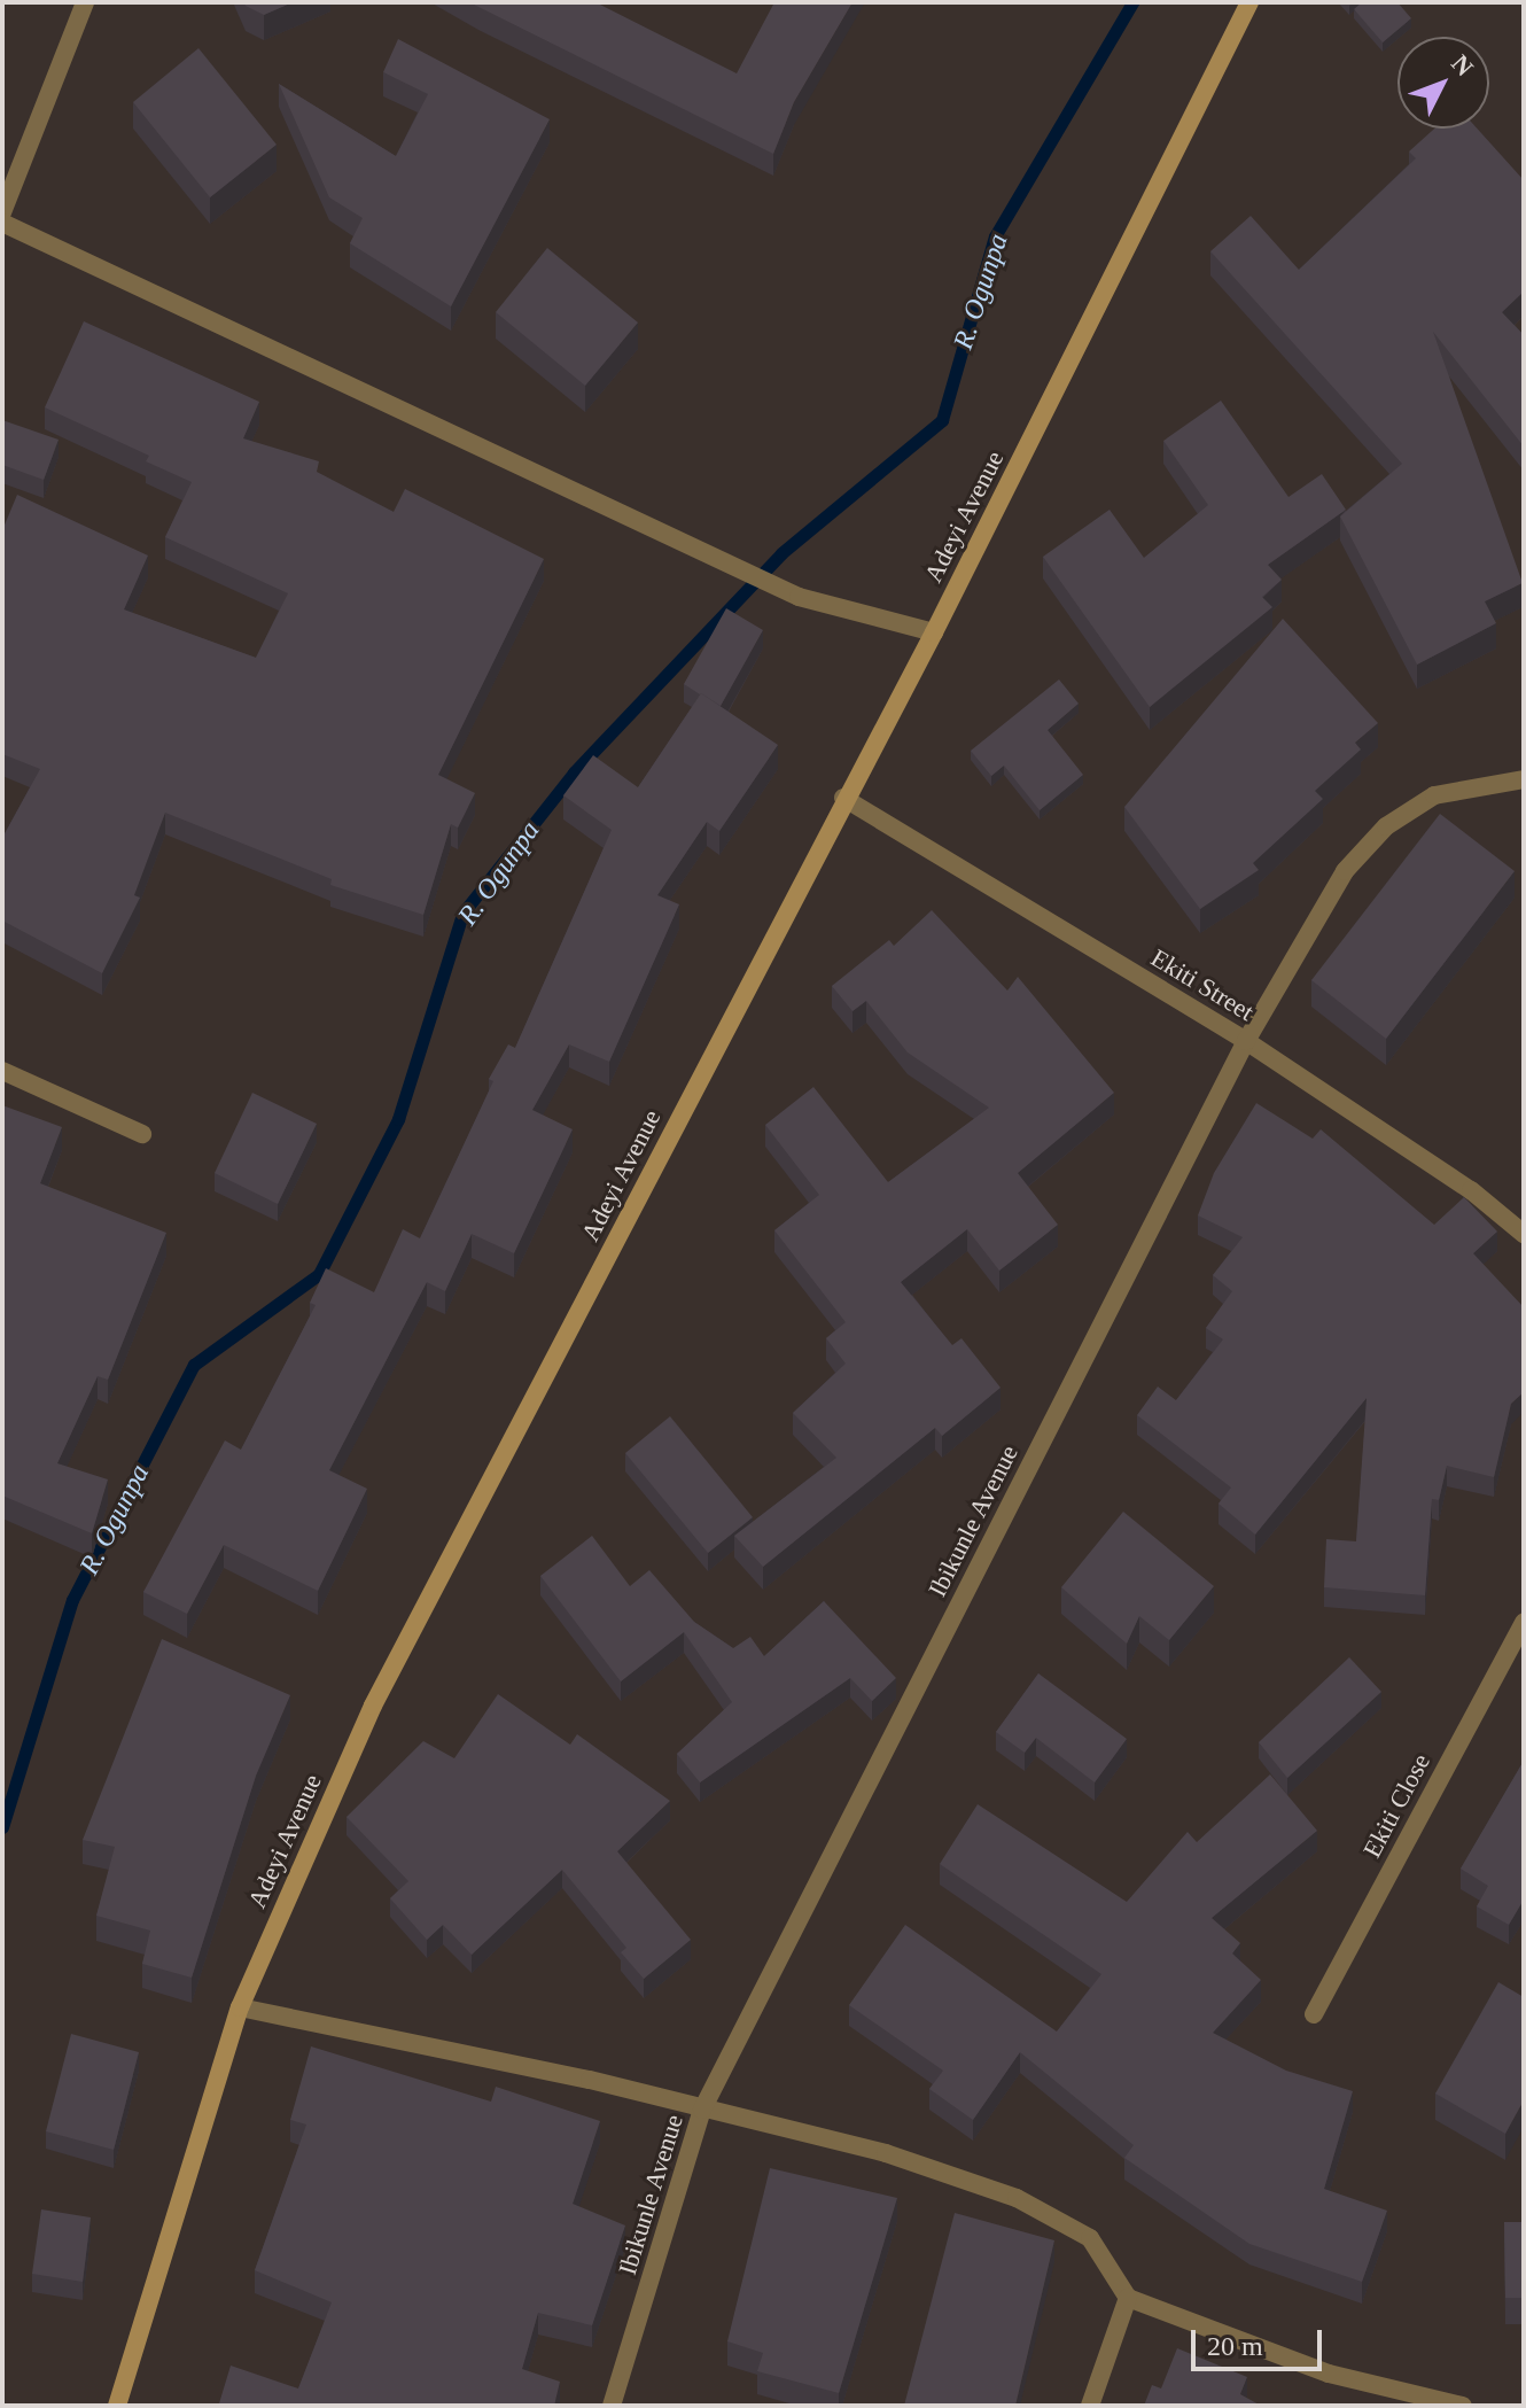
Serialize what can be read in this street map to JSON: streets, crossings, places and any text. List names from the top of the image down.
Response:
{
  "streets": {
    "street": [
      "Adeyi Avenue",
      "Ekiti Street",
      "Ibikunle Avenue",
      "Ekiti Close"
    ]
  },
  "crossings": [
    ["Adeyi Avenue", "Ekiti Street"],
    ["Ekiti Street", "Ibikunle Avenue"]
  ],
  "water": ["R. Ogunpa"],
  "scale_bar": "20 m",
  "north": "top right"
}
